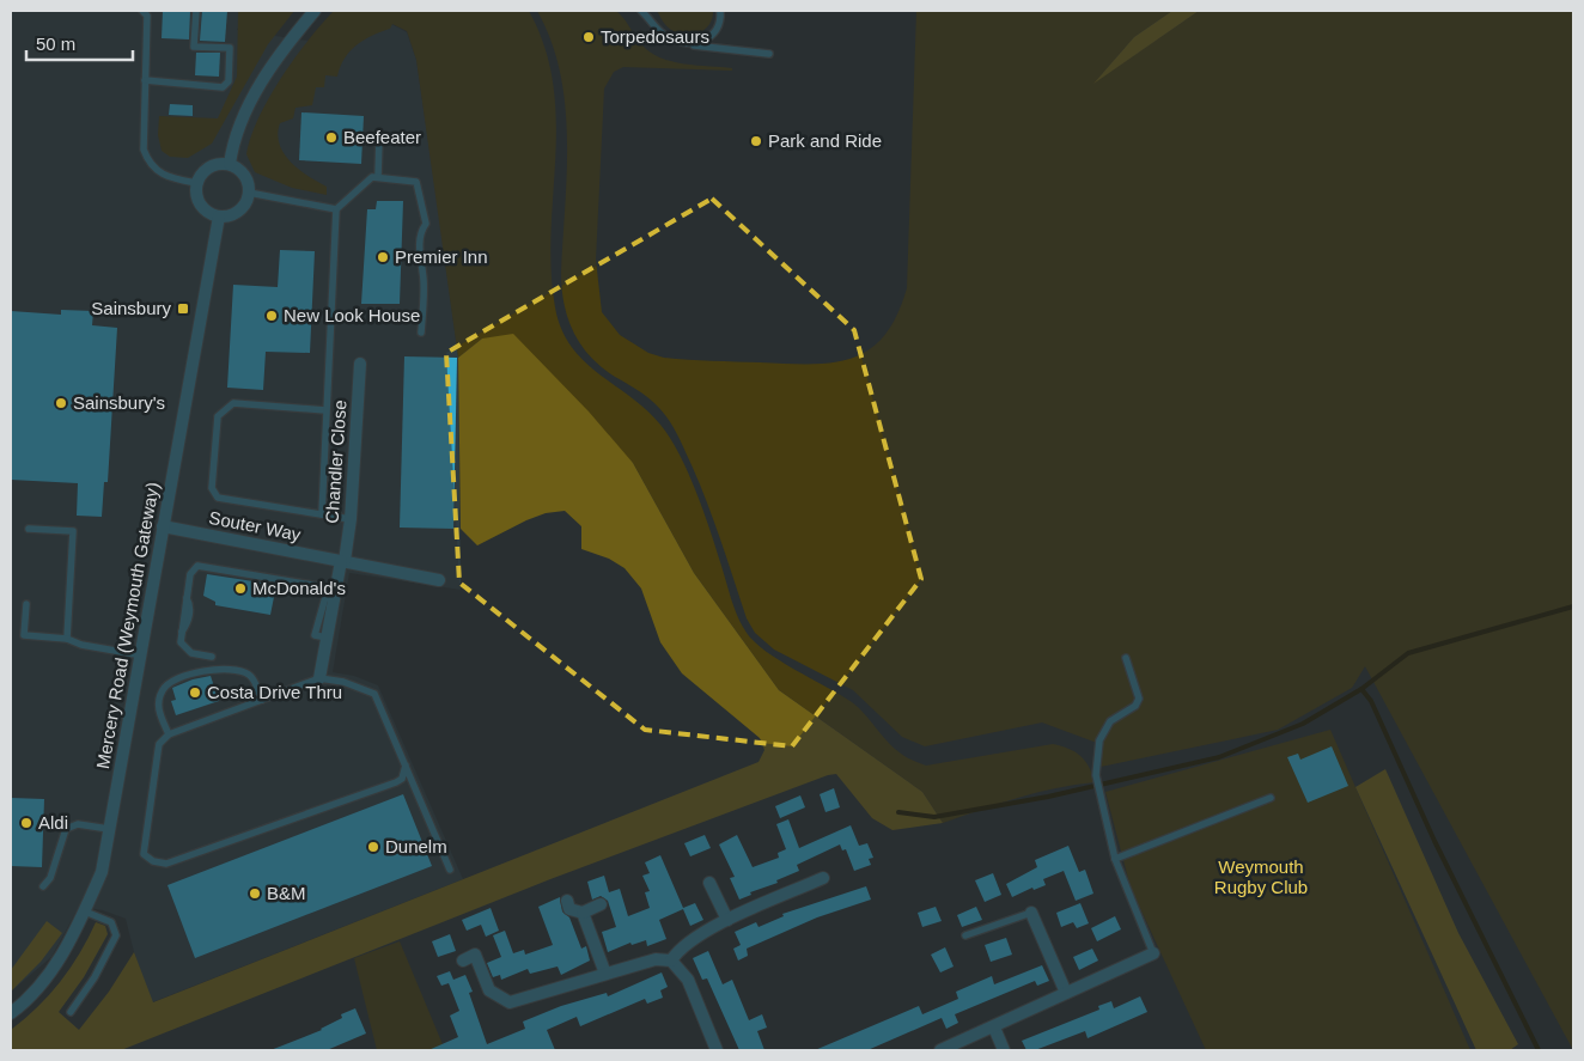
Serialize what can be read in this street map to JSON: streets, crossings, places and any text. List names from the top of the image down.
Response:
{
  "streets": {
    "street": ["Chandler Close", "Souter Way", "Mercery Road (Weymouth Gateway)"]
  },
  "crossings": [
    ["Chandler Close", "Souter Way"],
    ["Souter Way", "Mercery Road (Weymouth Gateway)"]
  ],
  "parks": ["Weymouth Rugby Club"],
  "places": {
    "other": [
      "Torpedosaurs",
      "Beefeater",
      "Park and Ride",
      "Premier Inn",
      "New Look House",
      "Sainsbury's",
      "McDonald's",
      "Costa Drive Thru",
      "Aldi",
      "Dunelm",
      "B&M"
    ],
    "transit": ["Sainsbury"]
  },
  "scale_bar": "50 m"
}
